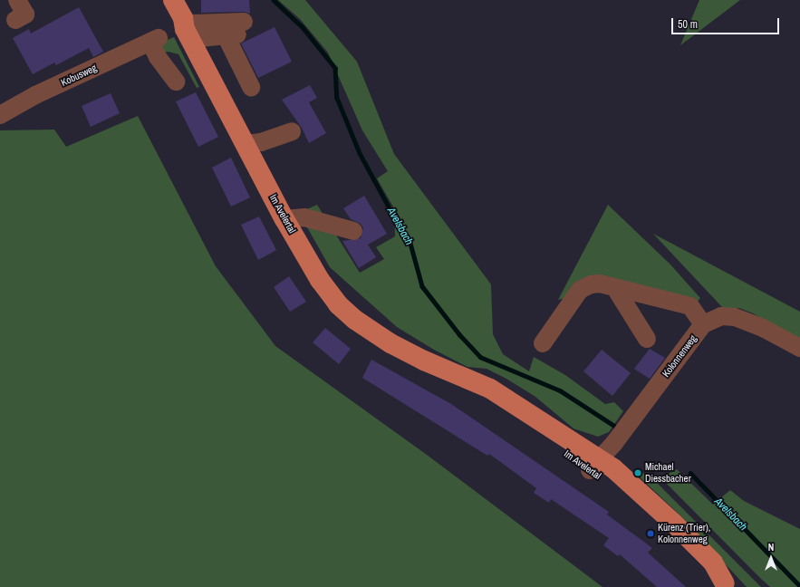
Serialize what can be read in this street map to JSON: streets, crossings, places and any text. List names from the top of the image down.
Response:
{
  "streets": {
    "main road": ["Im Avelertal"],
    "street": ["Kobusweg", "Kolonnenweg"]
  },
  "crossings": [
    ["Im Avelertal", "Kolonnenweg"]
  ],
  "water": ["Avelsbach"],
  "places": ["Michael Diessbacher", "Kürenz (Trier), Kolonnenweg"],
  "scale_bar": "50 m",
  "north": "top"
}
